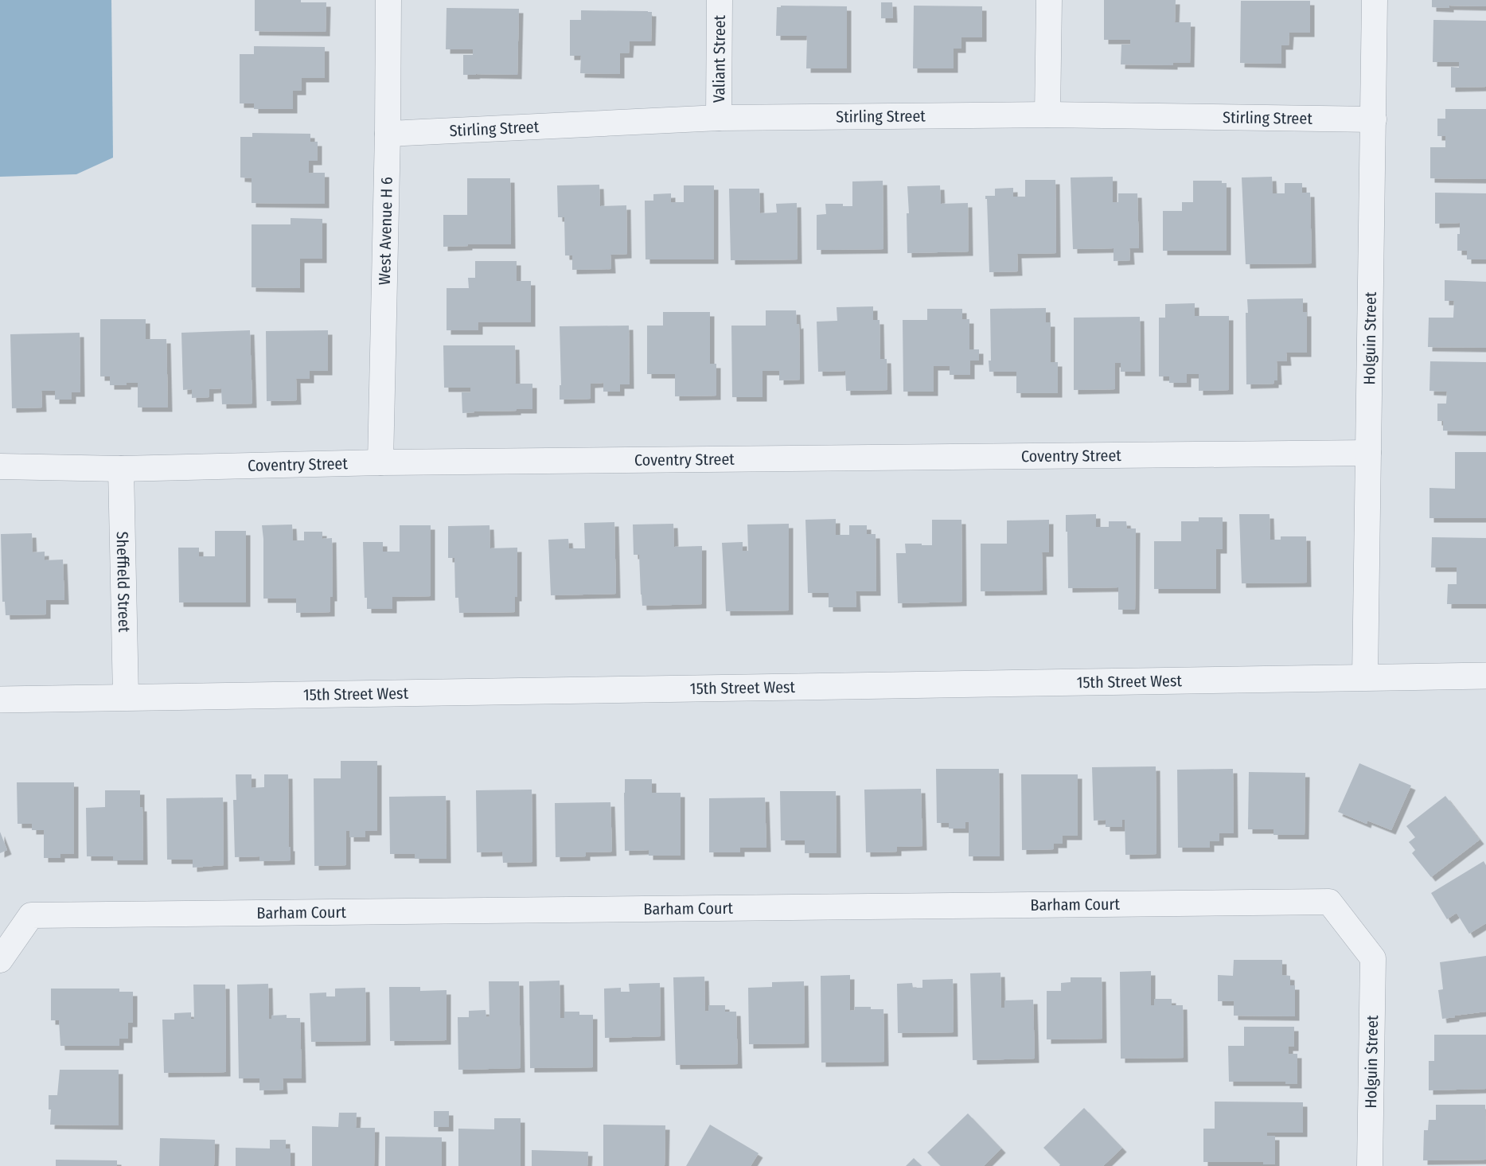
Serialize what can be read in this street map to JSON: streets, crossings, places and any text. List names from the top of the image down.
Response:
{
  "streets": {
    "street": [
      "Valiant Street",
      "Stirling Street",
      "West Avenue H 6",
      "Holguin Street",
      "Coventry Street",
      "Sheffield Street",
      "15th Street West",
      "Barham Court"
    ]
  },
  "crossings": [
    ["Valiant Street", "Stirling Street"],
    ["Stirling Street", "West Avenue H 6"],
    ["Stirling Street", "Holguin Street"],
    ["West Avenue H 6", "Coventry Street"],
    ["Holguin Street", "Coventry Street"],
    ["Holguin Street", "15th Street West"],
    ["Holguin Street", "Barham Court"],
    ["Coventry Street", "Sheffield Street"],
    ["Sheffield Street", "15th Street West"]
  ]
}
